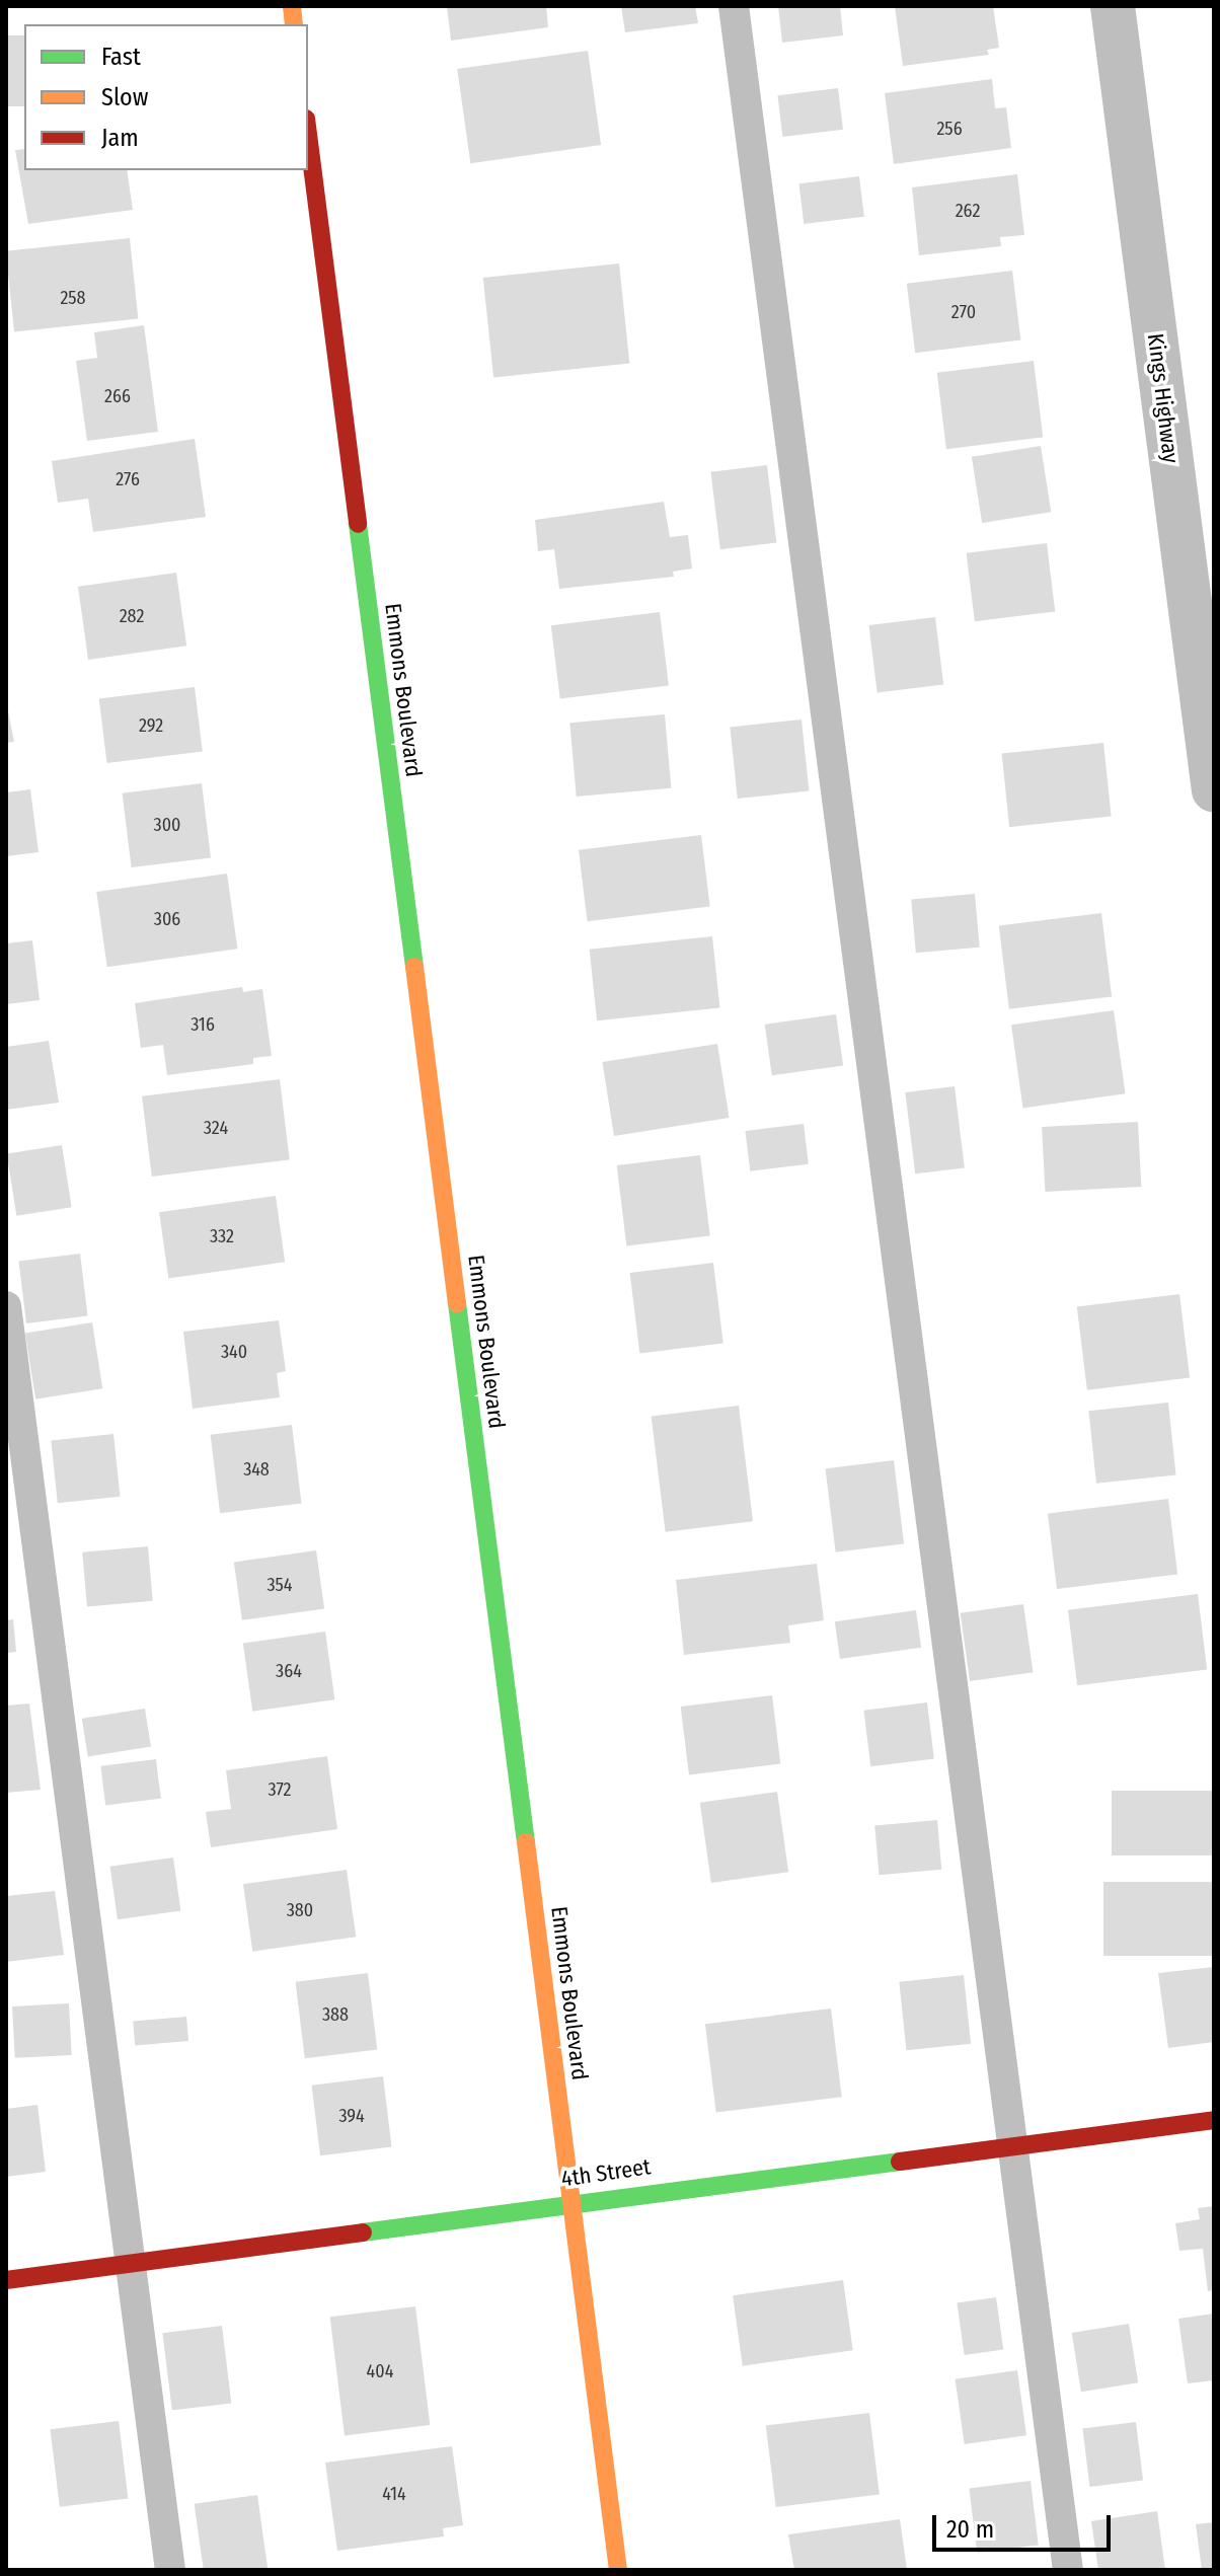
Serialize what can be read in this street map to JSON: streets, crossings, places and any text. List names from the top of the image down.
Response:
{
  "streets": {
    "street": ["Kings Highway", "Emmons Boulevard", "4th Street"]
  },
  "crossings": [
    ["Emmons Boulevard", "4th Street"]
  ],
  "house_numbers": [
    "256",
    "262",
    "258",
    "270",
    "266",
    "276",
    "282",
    "292",
    "300",
    "306",
    "316",
    "324",
    "332",
    "340",
    "348",
    "354",
    "364",
    "372",
    "380",
    "388",
    "394",
    "404",
    "414"
  ],
  "legend": ["Fast", "Slow", "Jam"],
  "scale_bar": "20 m"
}
